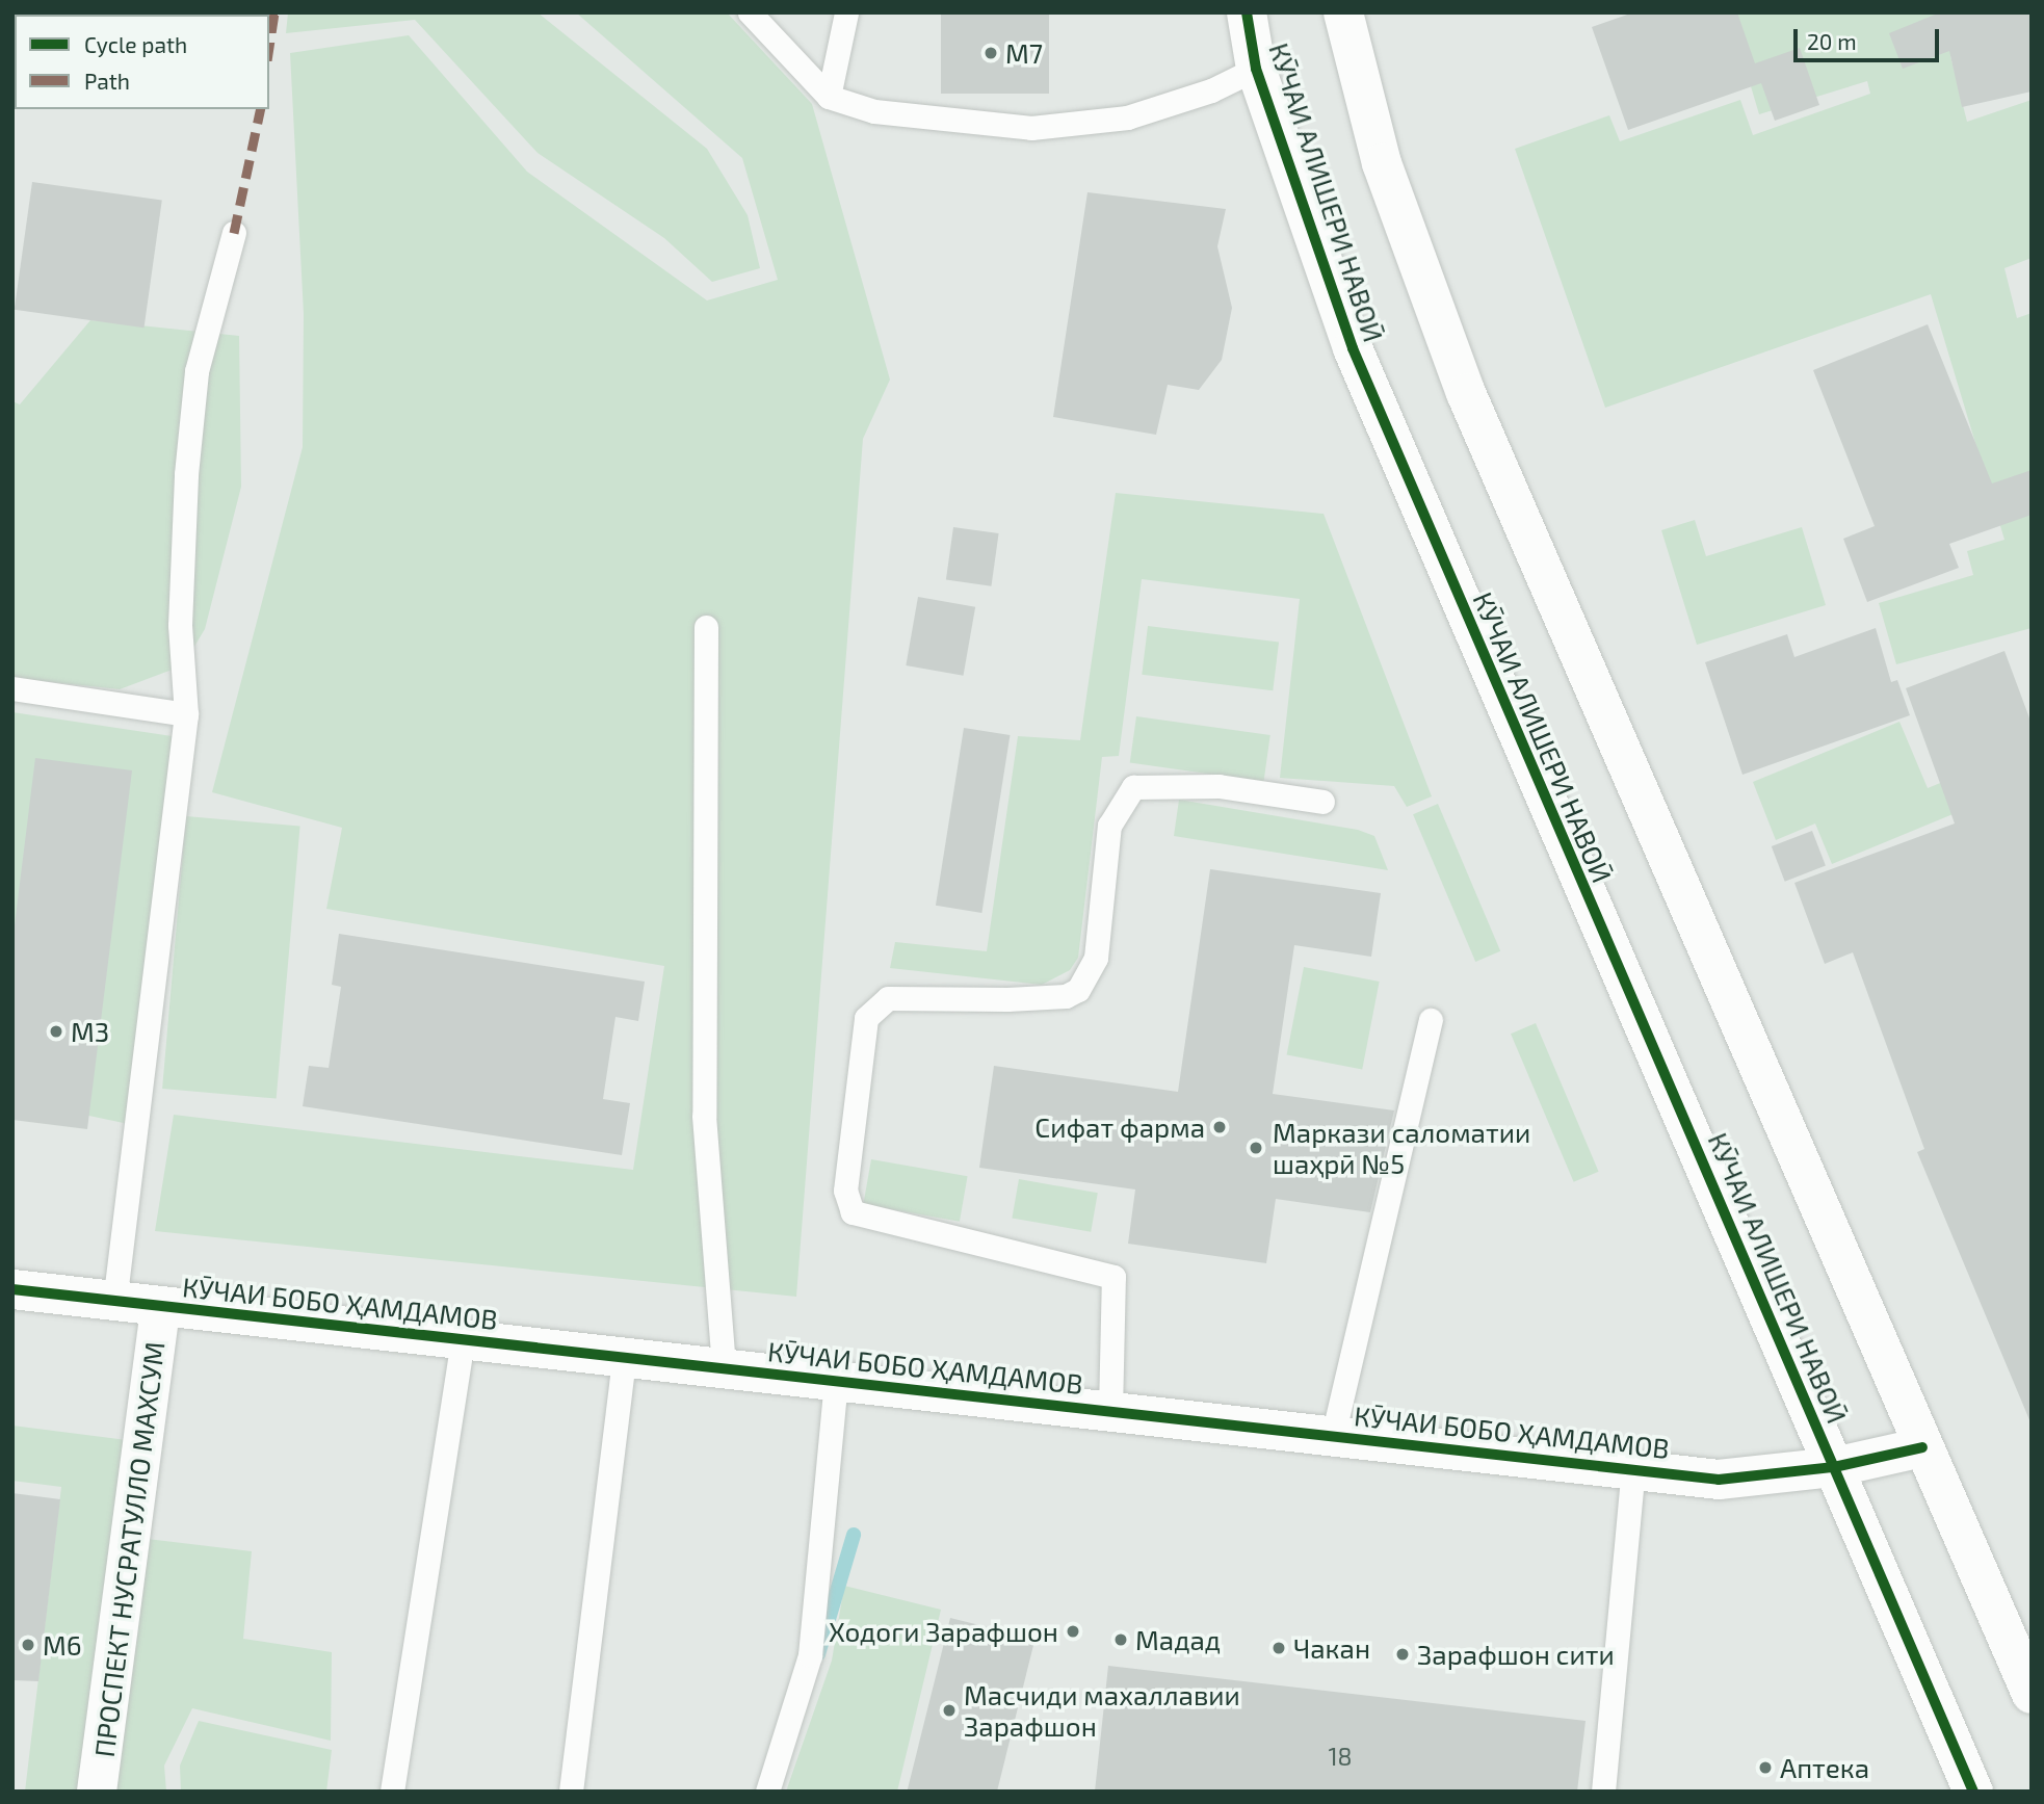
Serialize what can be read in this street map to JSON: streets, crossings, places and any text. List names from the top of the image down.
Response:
{
  "streets": {
    "street": ["КӮЧАИ АЛИШЕРИ НАВОӢ", "КӮЧАИ БОБО ҲАМДАМОВ", "ПРОСПЕКТ НУСРАТУЛЛО МАХСУМ"]
  },
  "crossings": [
    ["КӮЧАИ АЛИШЕРИ НАВОӢ", "КӮЧАИ БОБО ҲАМДАМОВ"],
    ["КӮЧАИ БОБО ҲАМДАМОВ", "ПРОСПЕКТ НУСРАТУЛЛО МАХСУМ"]
  ],
  "places": [
    "М7",
    "М3",
    "Сифат фарма",
    "Маркази саломатии шаҳрӣ №5",
    "Ходоги Зарафшон",
    "Мадад",
    "М6",
    "Чакан",
    "Зарафшон сити",
    "Масчиди махаллавии Зарафшон",
    "Аптека"
  ],
  "house_numbers": ["18"],
  "legend": ["Cycle path", "Path"],
  "scale_bar": "20 m"
}
